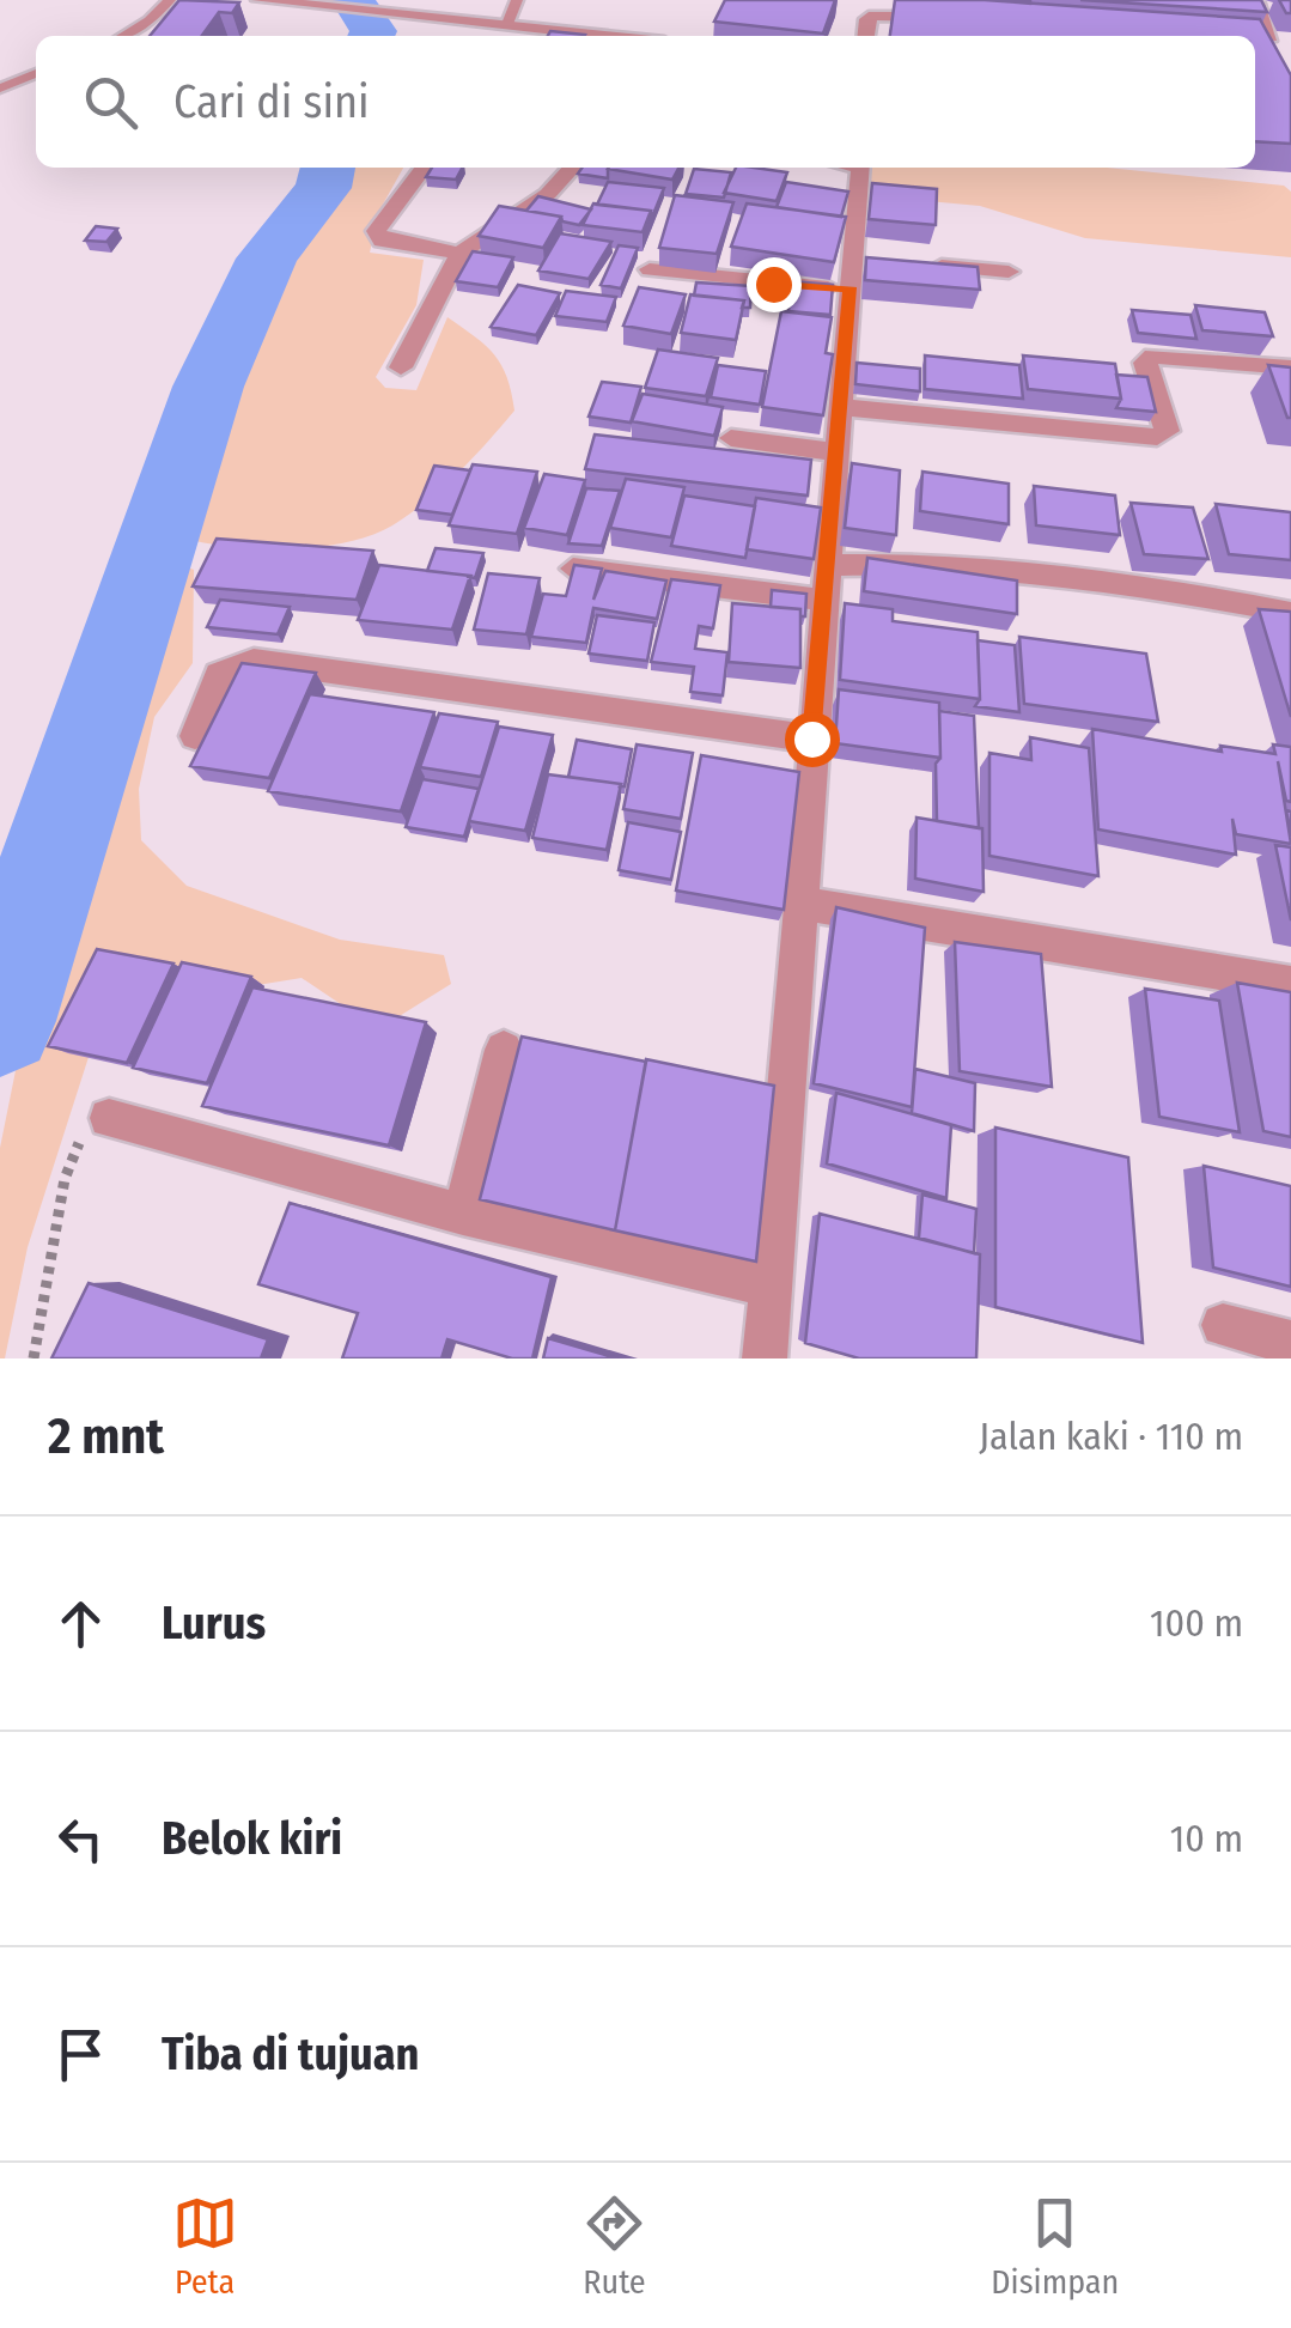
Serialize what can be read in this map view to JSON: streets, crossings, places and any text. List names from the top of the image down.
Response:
{
  "page": {
    "search": "Cari di sini",
    "heading": ["2 mnt", "Jalan kaki · 110 m"],
    "list": [
      ["Lurus", "100 m"],
      ["Belok kiri", "10 m"],
      "Tiba di tujuan"
    ],
    "nav": ["Peta", "Rute", "Disimpan"]
  }
}
